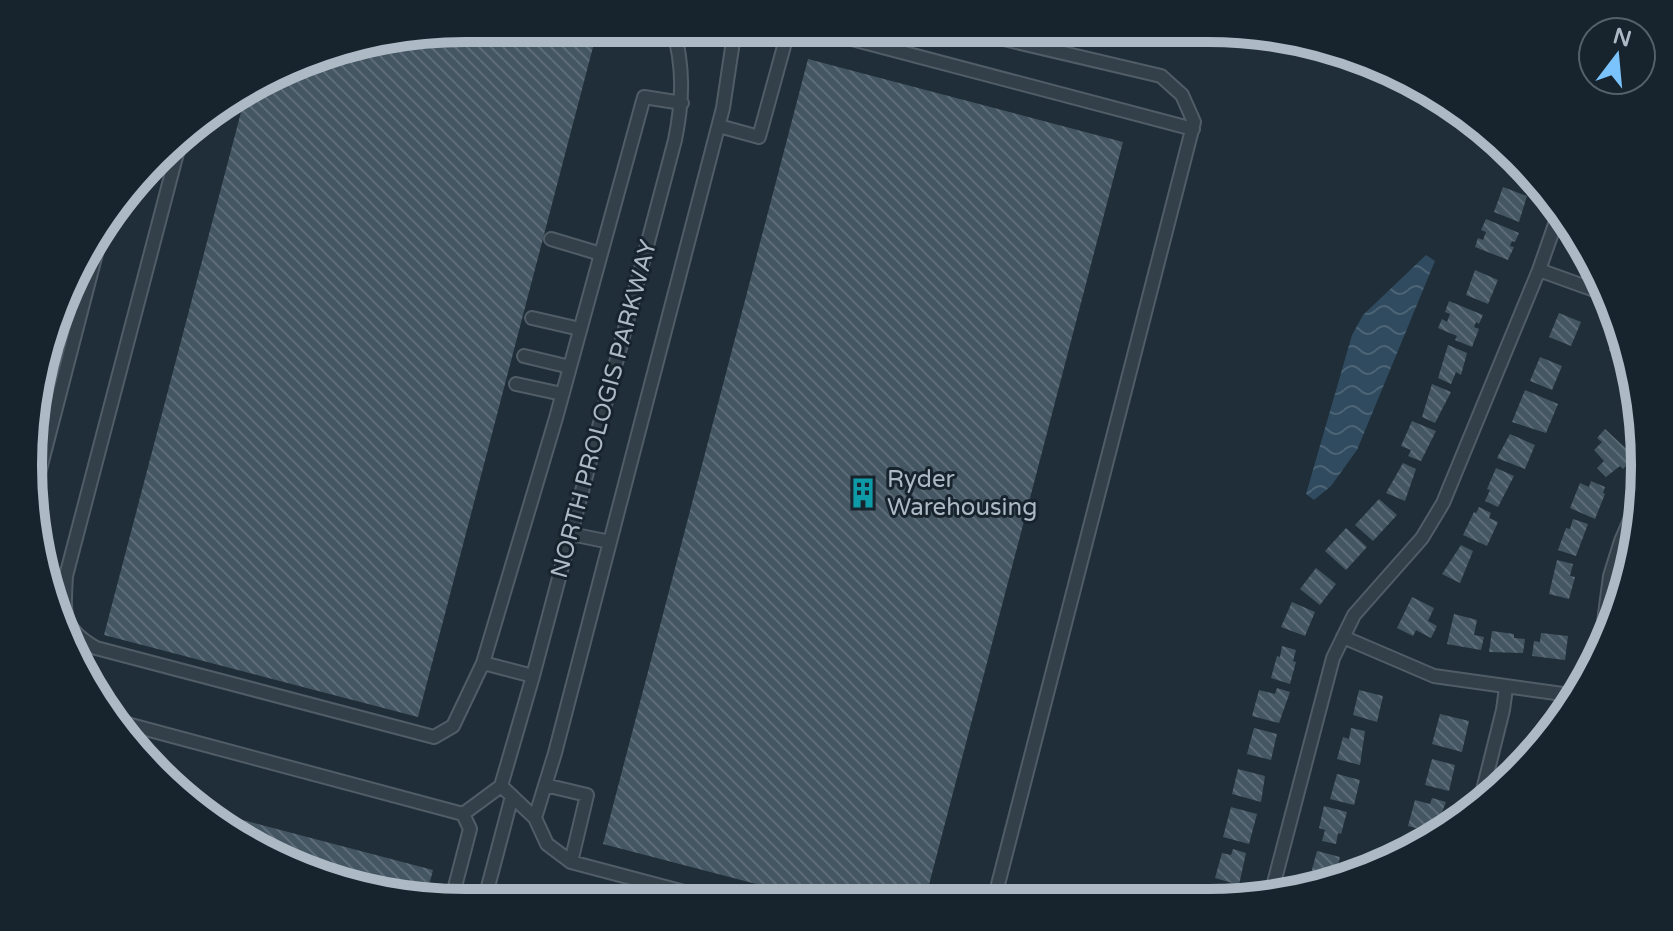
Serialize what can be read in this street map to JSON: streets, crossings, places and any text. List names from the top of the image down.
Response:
{
  "streets": {
    "street": ["NORTH PROLOGIS PARKWAY"]
  },
  "places": {
    "building": ["Ryder Warehousing"]
  },
  "north": "top"
}
